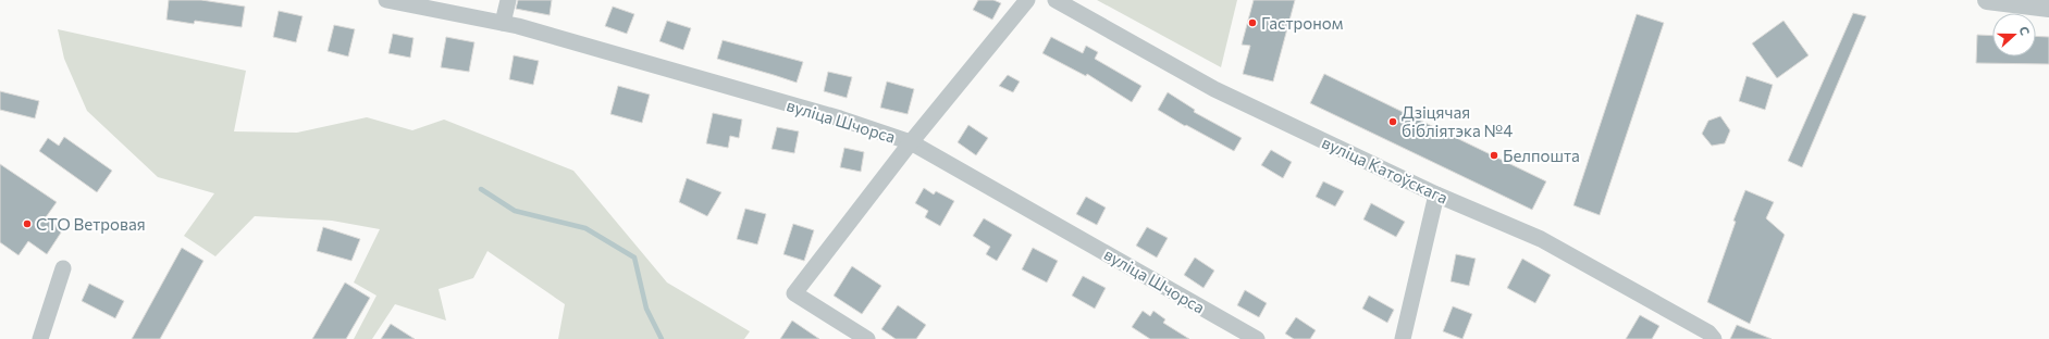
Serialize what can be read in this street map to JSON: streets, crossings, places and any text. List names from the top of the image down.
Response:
{
  "streets": {
    "street": ["вуліца Шчорса", "вуліца Катоўскага"]
  },
  "places": [
    "Гастроном",
    "Дзіцячая бібліятэка №4",
    "Белпошта",
    "СТО Ветровая"
  ],
  "north": "right"
}
